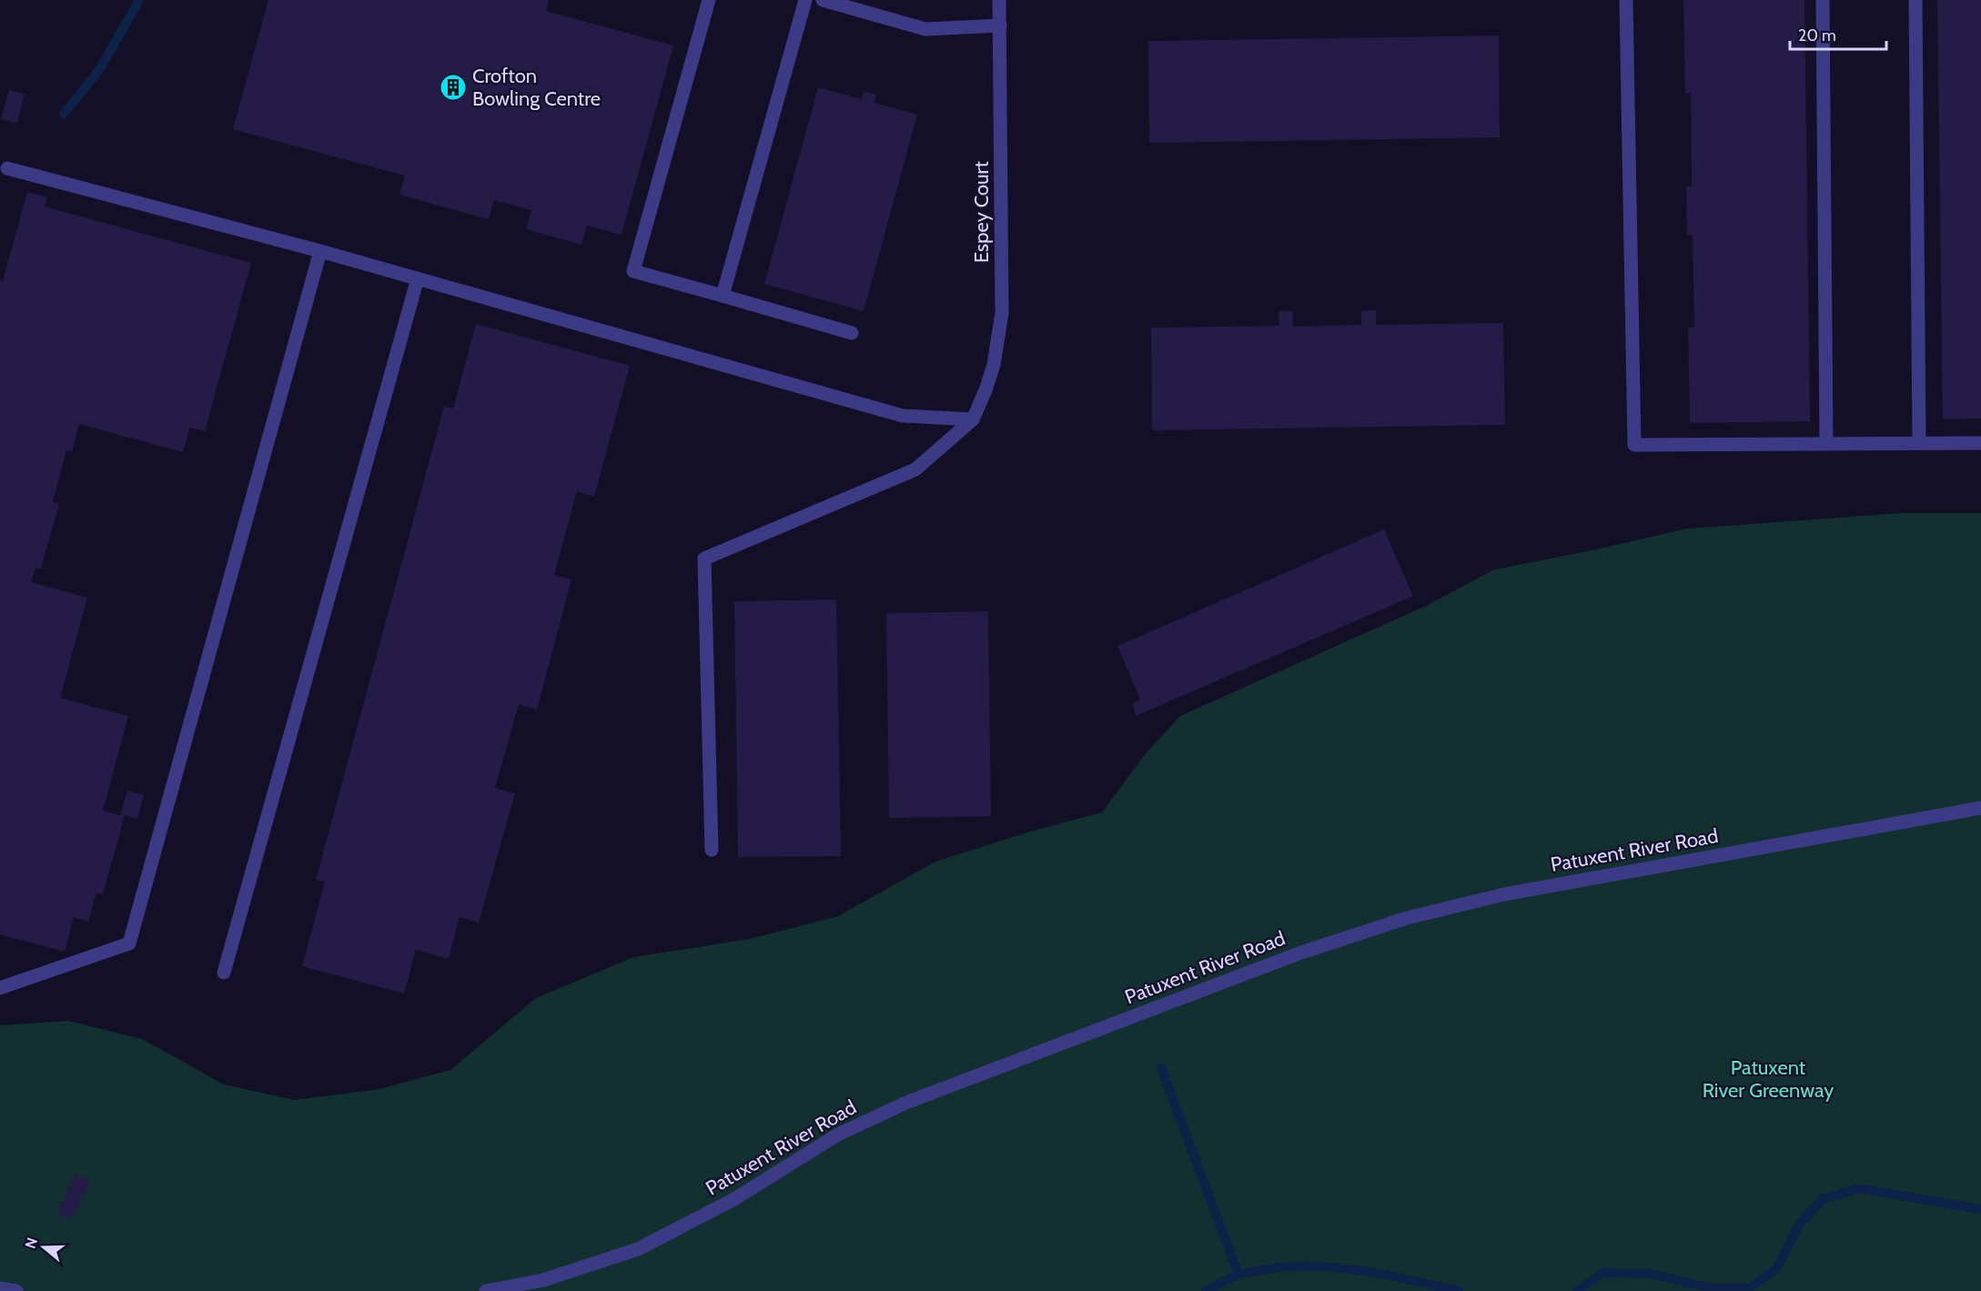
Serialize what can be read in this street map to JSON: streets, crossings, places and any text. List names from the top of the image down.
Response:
{
  "streets": {
    "street": ["Espey Court", "Patuxent River Road"]
  },
  "parks": ["Patuxent River Greenway"],
  "places": {
    "building": ["Crofton Bowling Centre"]
  },
  "scale_bar": "20 m",
  "north": "left"
}
